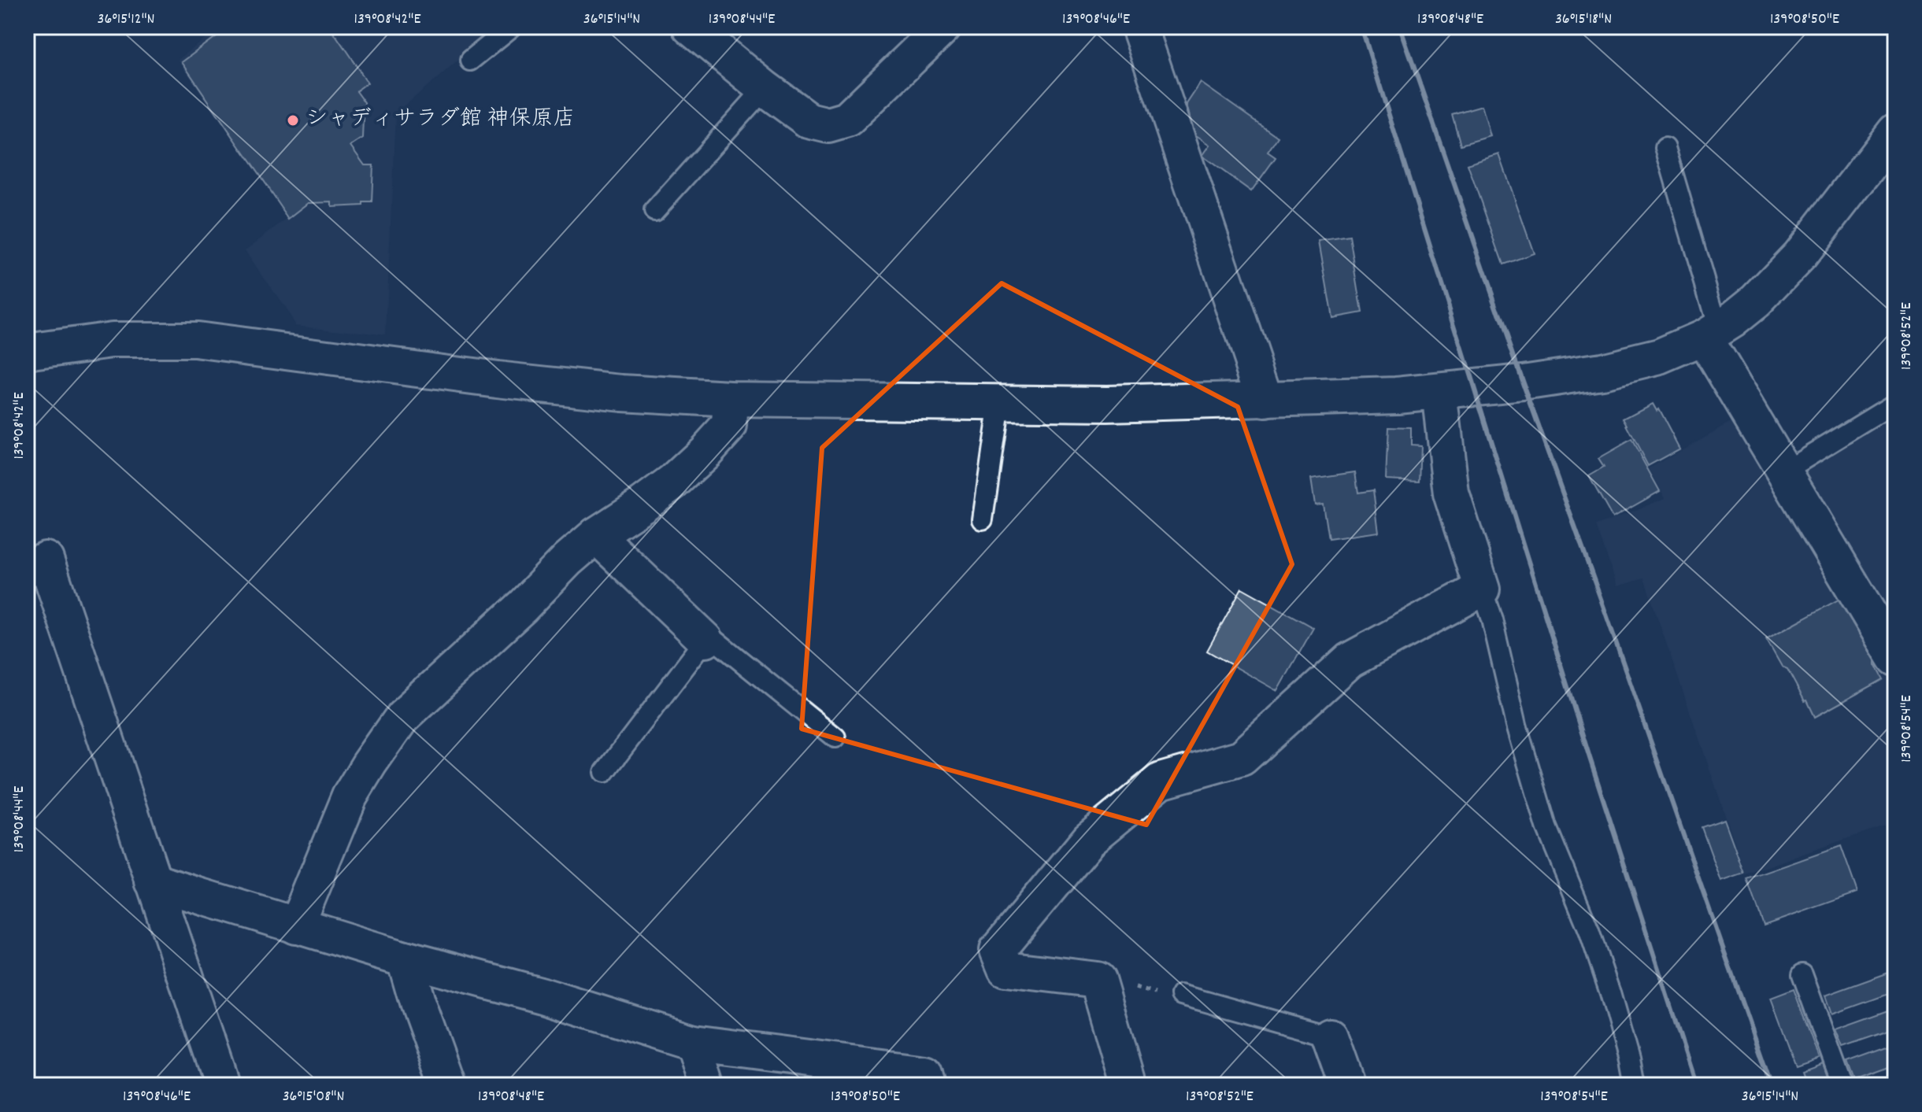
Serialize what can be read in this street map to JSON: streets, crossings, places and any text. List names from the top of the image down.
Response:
{
  "places": ["シャディサラダ館 神保原店"],
  "coordinates": [
    "36°15'12\"N",
    "139°08'42\"E",
    "36°15'14\"N",
    "139°08'44\"E",
    "139°08'46\"E",
    "139°08'48\"E",
    "36°15'18\"N",
    "139°08'50\"E",
    "139°08'52\"E",
    "139°08'54\"E",
    "36°15'08\"N"
  ]
}
